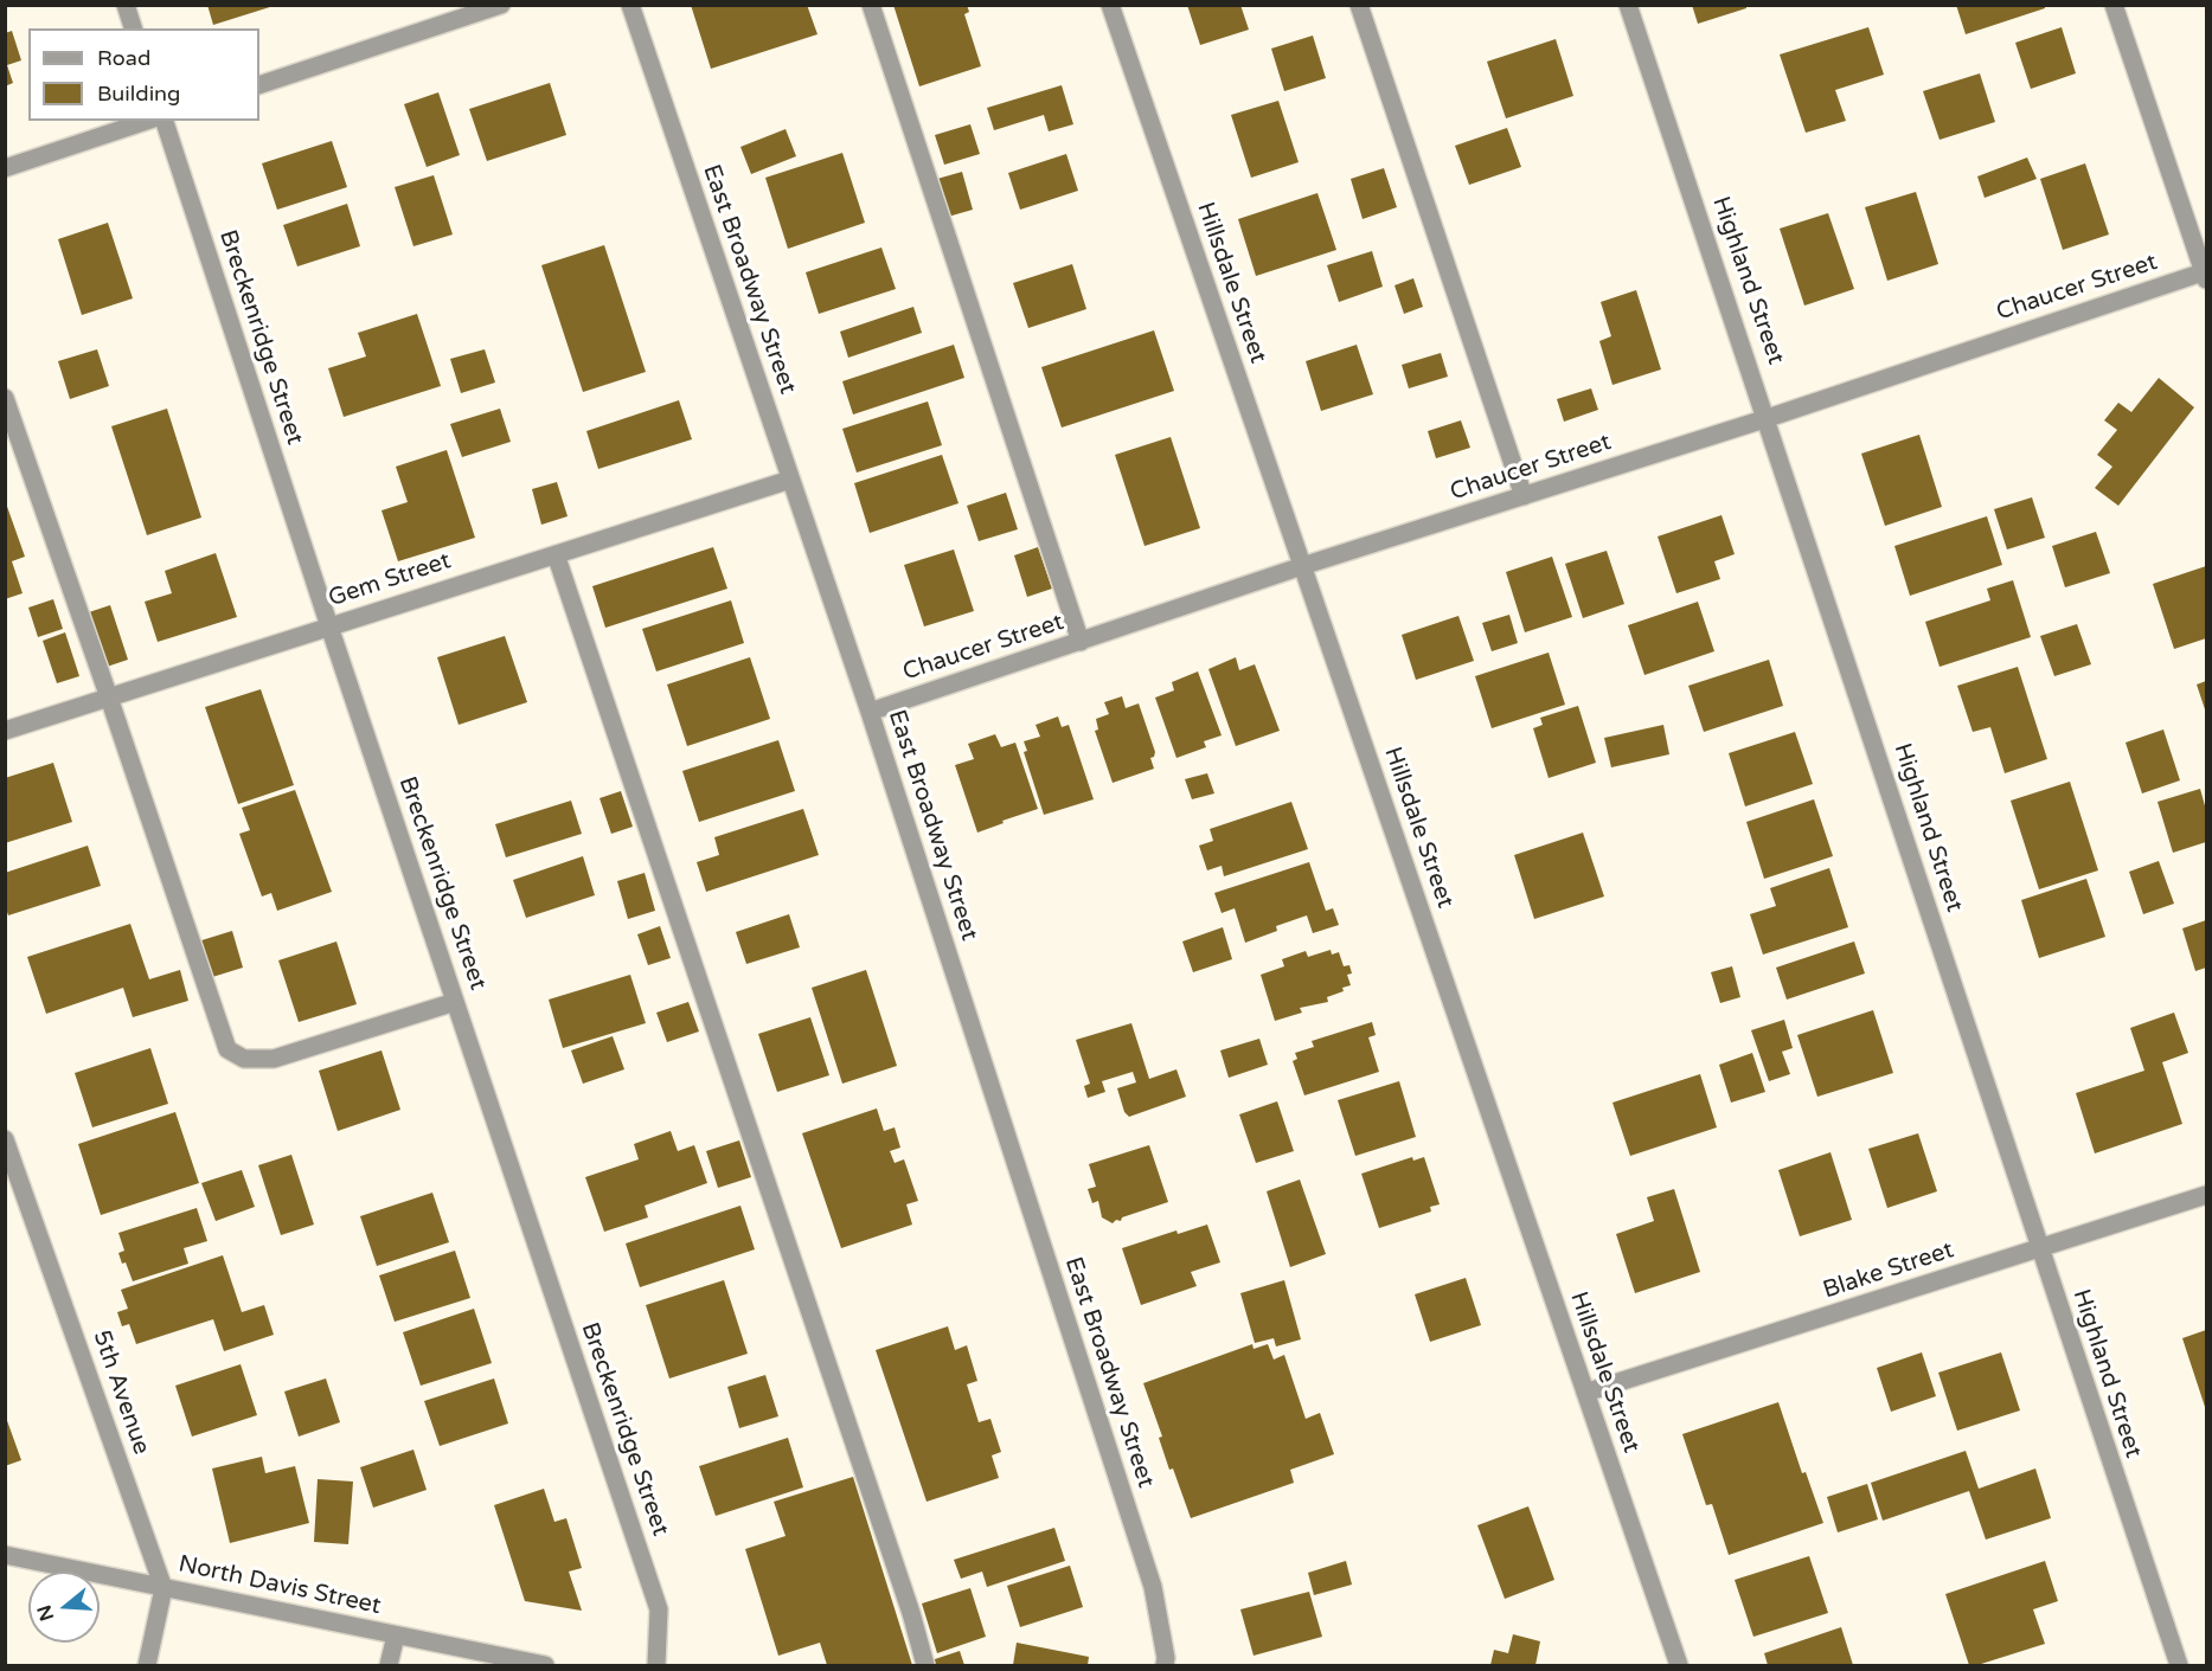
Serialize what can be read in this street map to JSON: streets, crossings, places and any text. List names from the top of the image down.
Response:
{
  "streets": {
    "street": [
      "East Broadway Street",
      "Highland Street",
      "Hillsdale Street",
      "Chaucer Street",
      "Breckenridge Street",
      "Gem Street",
      "Blake Street",
      "5th Avenue",
      "North Davis Street"
    ]
  },
  "crossings": [
    ["East Broadway Street", "Chaucer Street"],
    ["East Broadway Street", "Gem Street"],
    ["Highland Street", "Chaucer Street"],
    ["Highland Street", "Blake Street"],
    ["Hillsdale Street", "Chaucer Street"],
    ["Hillsdale Street", "Blake Street"],
    ["Breckenridge Street", "Gem Street"],
    ["5th Avenue", "North Davis Street"]
  ],
  "legend": ["Road", "Building"],
  "north": "left"
}
